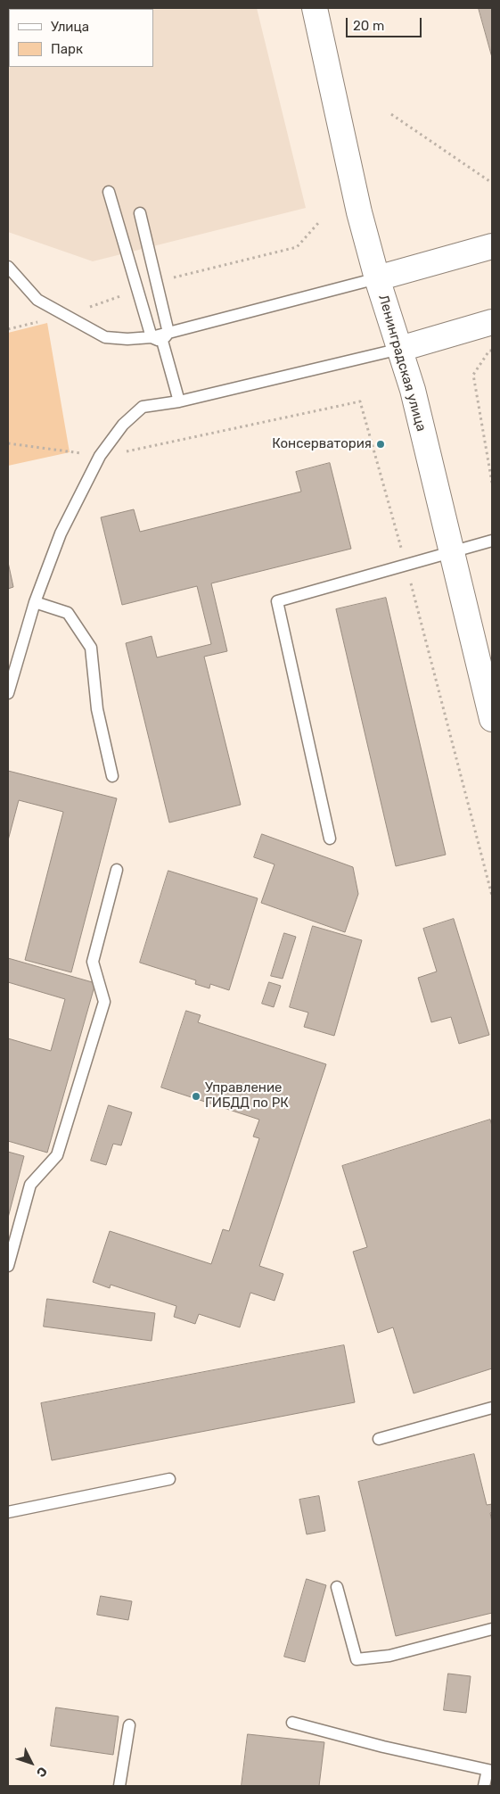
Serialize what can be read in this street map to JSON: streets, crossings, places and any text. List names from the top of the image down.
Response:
{
  "streets": {
    "main road": ["Ленинградская улица"]
  },
  "places": ["Консерватория", "Управление ГИБДД по РК"],
  "legend": ["Улица", "Парк"],
  "scale_bar": "20 m",
  "north": "bottom right"
}
